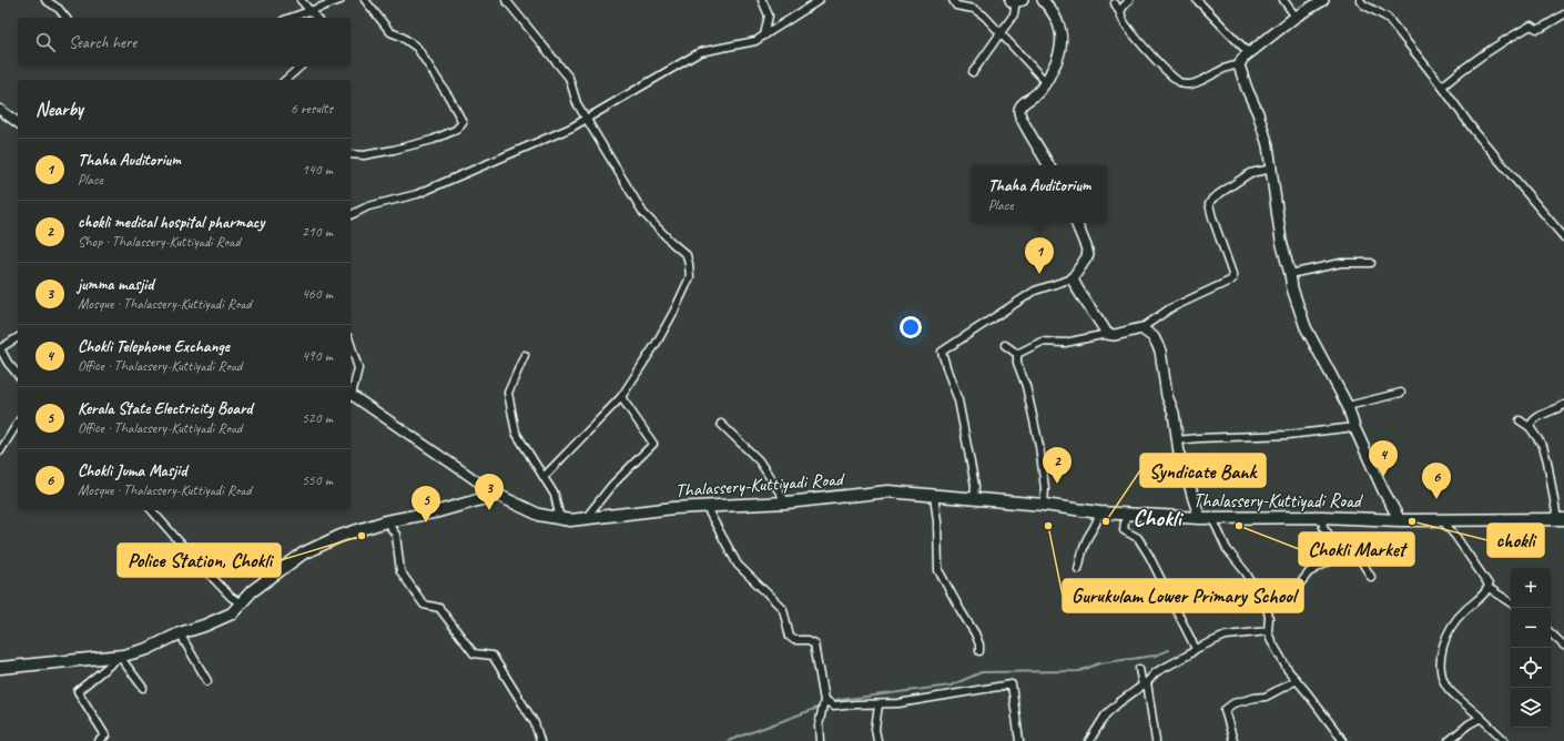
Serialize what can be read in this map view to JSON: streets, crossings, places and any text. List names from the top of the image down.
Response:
{
  "streets": {
    "main road": ["Thalassery-Kuttiyadi Road"]
  },
  "districts": ["Chokli"],
  "places": [
    "Syndicate Bank",
    "chokli",
    "Gurukulam Lower Primary School",
    "Chokli Market",
    "Police Station, Chokli"
  ],
  "page": {
    "search": "Search here",
    "heading": ["Nearby", "6 results"],
    "list": [
      {
        "mark": "1",
        "name": "Thaha Auditorium",
        "note": "Place",
        "value": "140 m"
      },
      {
        "mark": "2",
        "name": "chokli medical hospital pharmacy",
        "note": "Shop · Thalassery-Kuttiyadi Road",
        "value": "210 m"
      },
      {
        "mark": "3",
        "name": "jumma masjid",
        "note": "Mosque · Thalassery-Kuttiyadi Road",
        "value": "460 m"
      },
      {
        "mark": "4",
        "name": "Chokli Telephone Exchange",
        "note": "Office · Thalassery-Kuttiyadi Road",
        "value": "490 m"
      },
      {
        "mark": "5",
        "name": "Kerala State Electricity Board",
        "note": "Office · Thalassery-Kuttiyadi Road",
        "value": "520 m"
      },
      {
        "mark": "6",
        "name": "Chokli Juma Masjid",
        "note": "Mosque · Thalassery-Kuttiyadi Road",
        "value": "550 m"
      }
    ],
    "popup": ["Thaha Auditorium", "Place"],
    "pins": [
      "1",
      "4",
      "2",
      "6",
      "3",
      "5"
    ],
    "map_buttons": ["+", "−"]
  }
}
